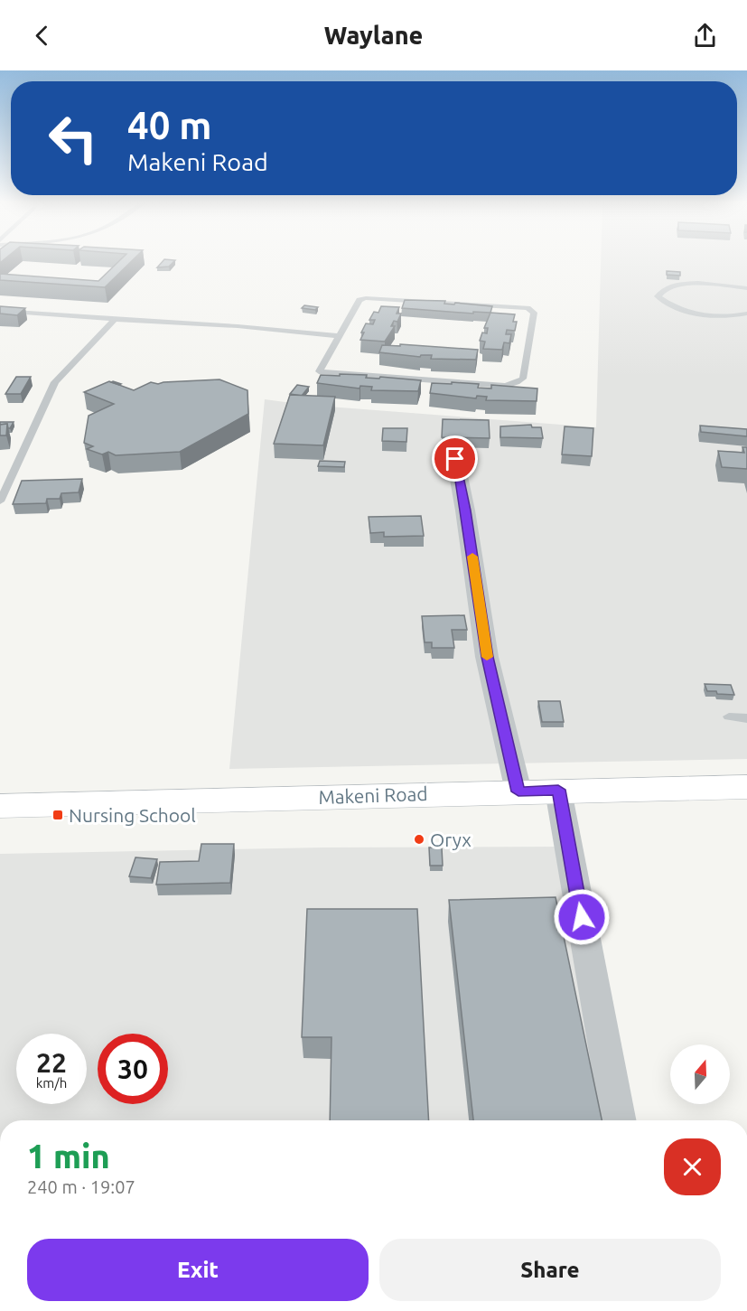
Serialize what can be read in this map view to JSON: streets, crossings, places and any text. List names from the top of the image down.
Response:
{
  "streets": {
    "main road": ["Makeni Road"]
  },
  "places": {
    "transit": ["Nursing School"],
    "other": ["Oryx"]
  },
  "north": "top",
  "page": {
    "header": "Waylane",
    "turn": ["40 m", "Makeni Road"],
    "speed": "22 km/h",
    "limit": "30",
    "heading": ["1 min", "240 m · 19:07"],
    "buttons": ["Exit", "Share"]
  }
}
